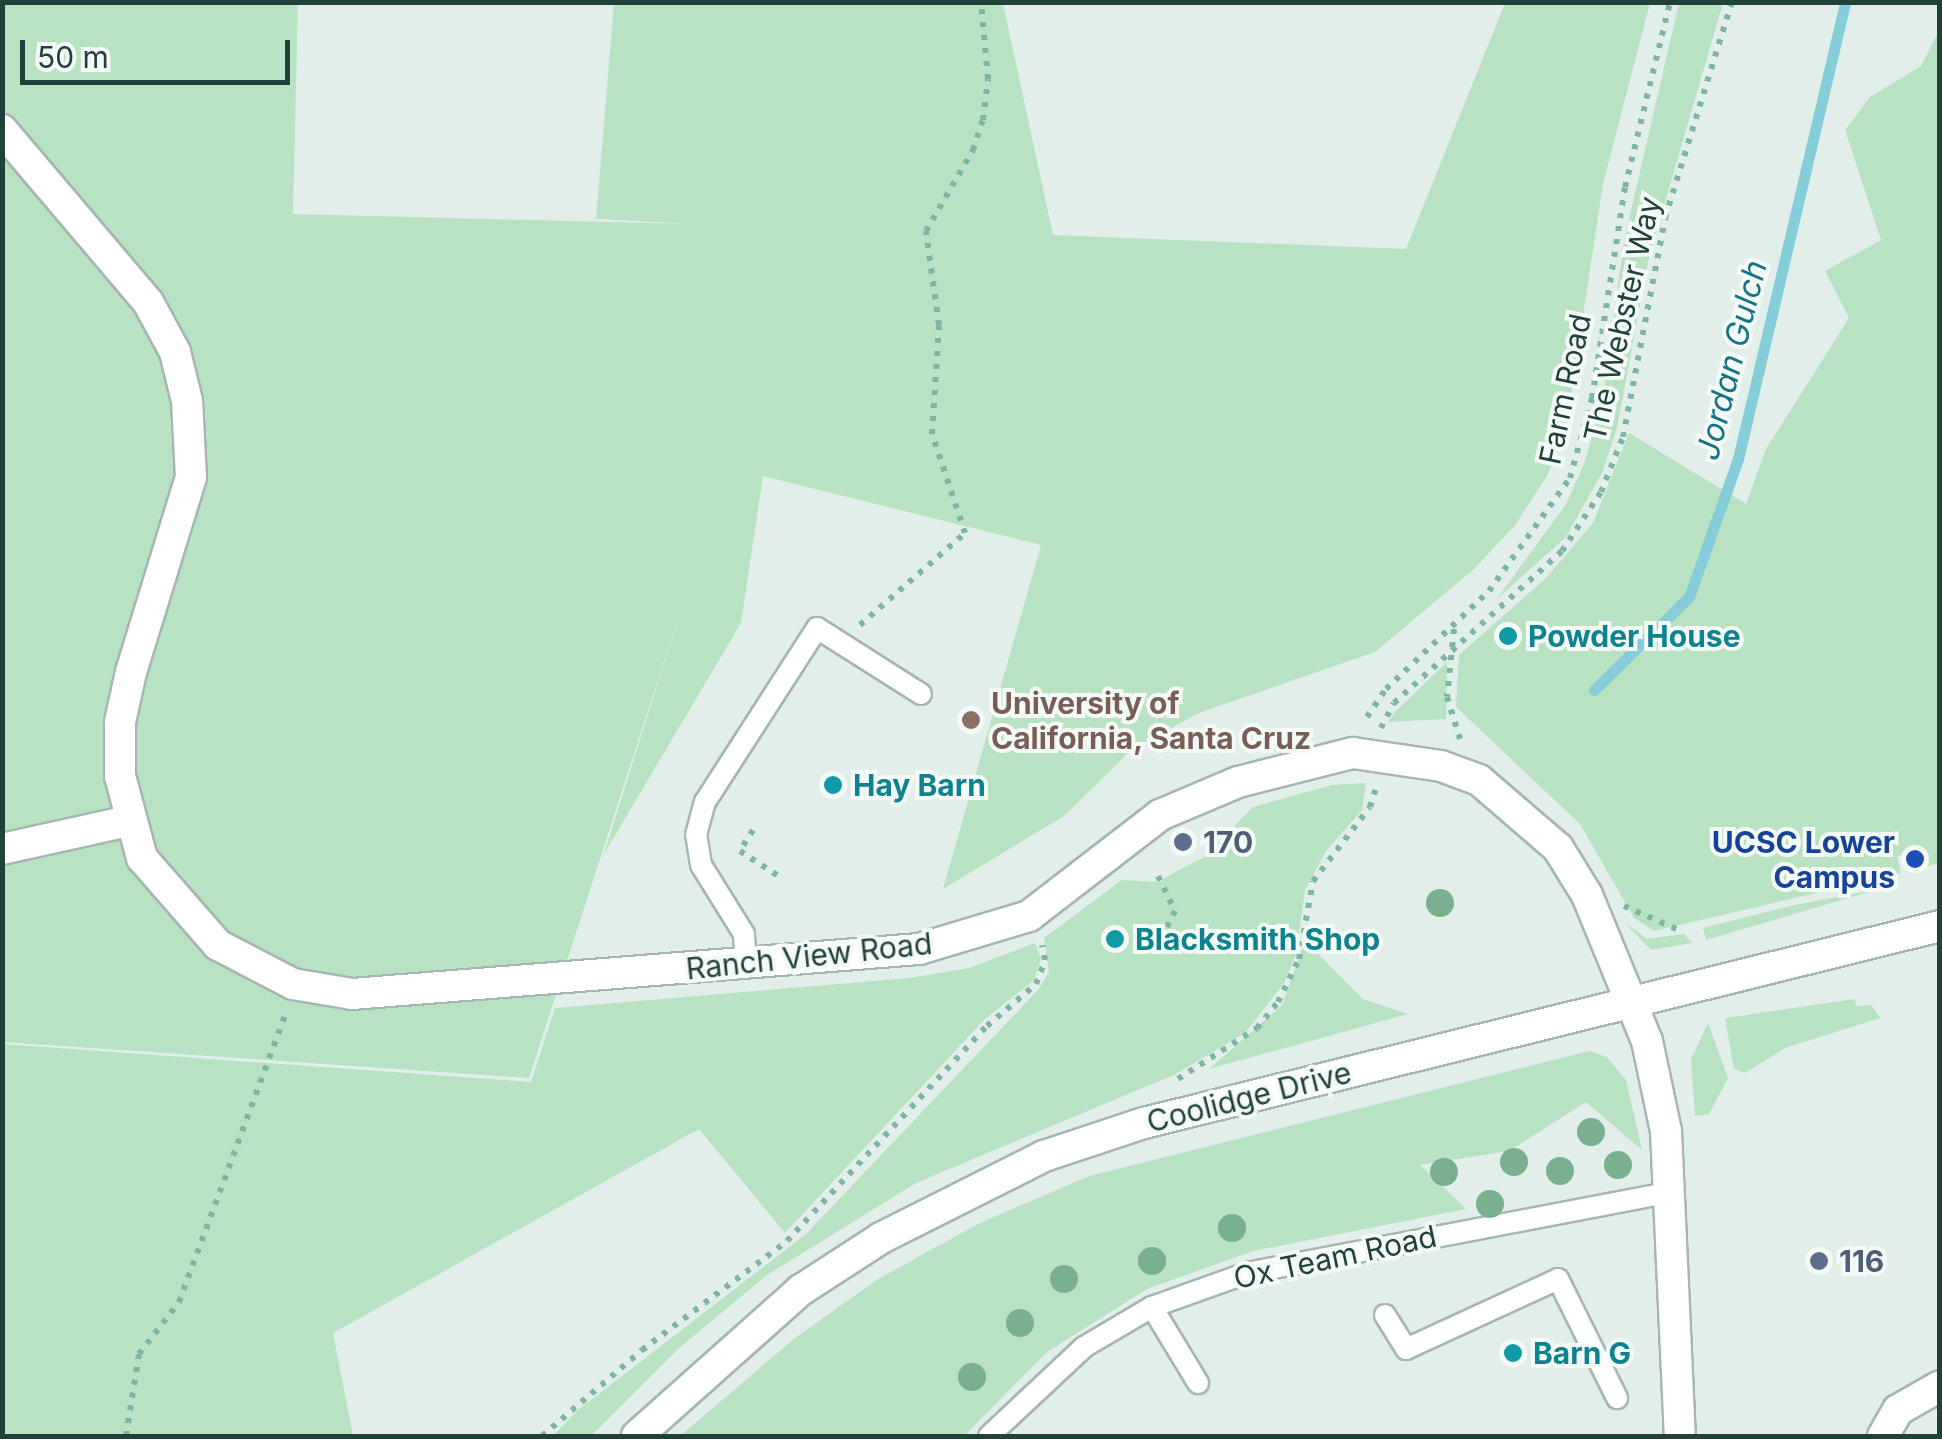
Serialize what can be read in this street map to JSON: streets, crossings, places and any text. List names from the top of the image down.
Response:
{
  "streets": {
    "street": ["Ranch View Road", "Coolidge Drive"],
    "lane": ["Ox Team Road"],
    "path": ["The Webster Way", "Farm Road"]
  },
  "crossings": [
    ["Ranch View Road", "Coolidge Drive"],
    ["Ranch View Road", "Ox Team Road"]
  ],
  "water": ["Jordan Gulch"],
  "places": [
    "Powder House",
    "University of California, Santa Cruz",
    "Hay Barn",
    "170",
    "UCSC Lower Campus",
    "Blacksmith Shop",
    "116",
    "Barn G"
  ],
  "scale_bar": "50 m"
}
